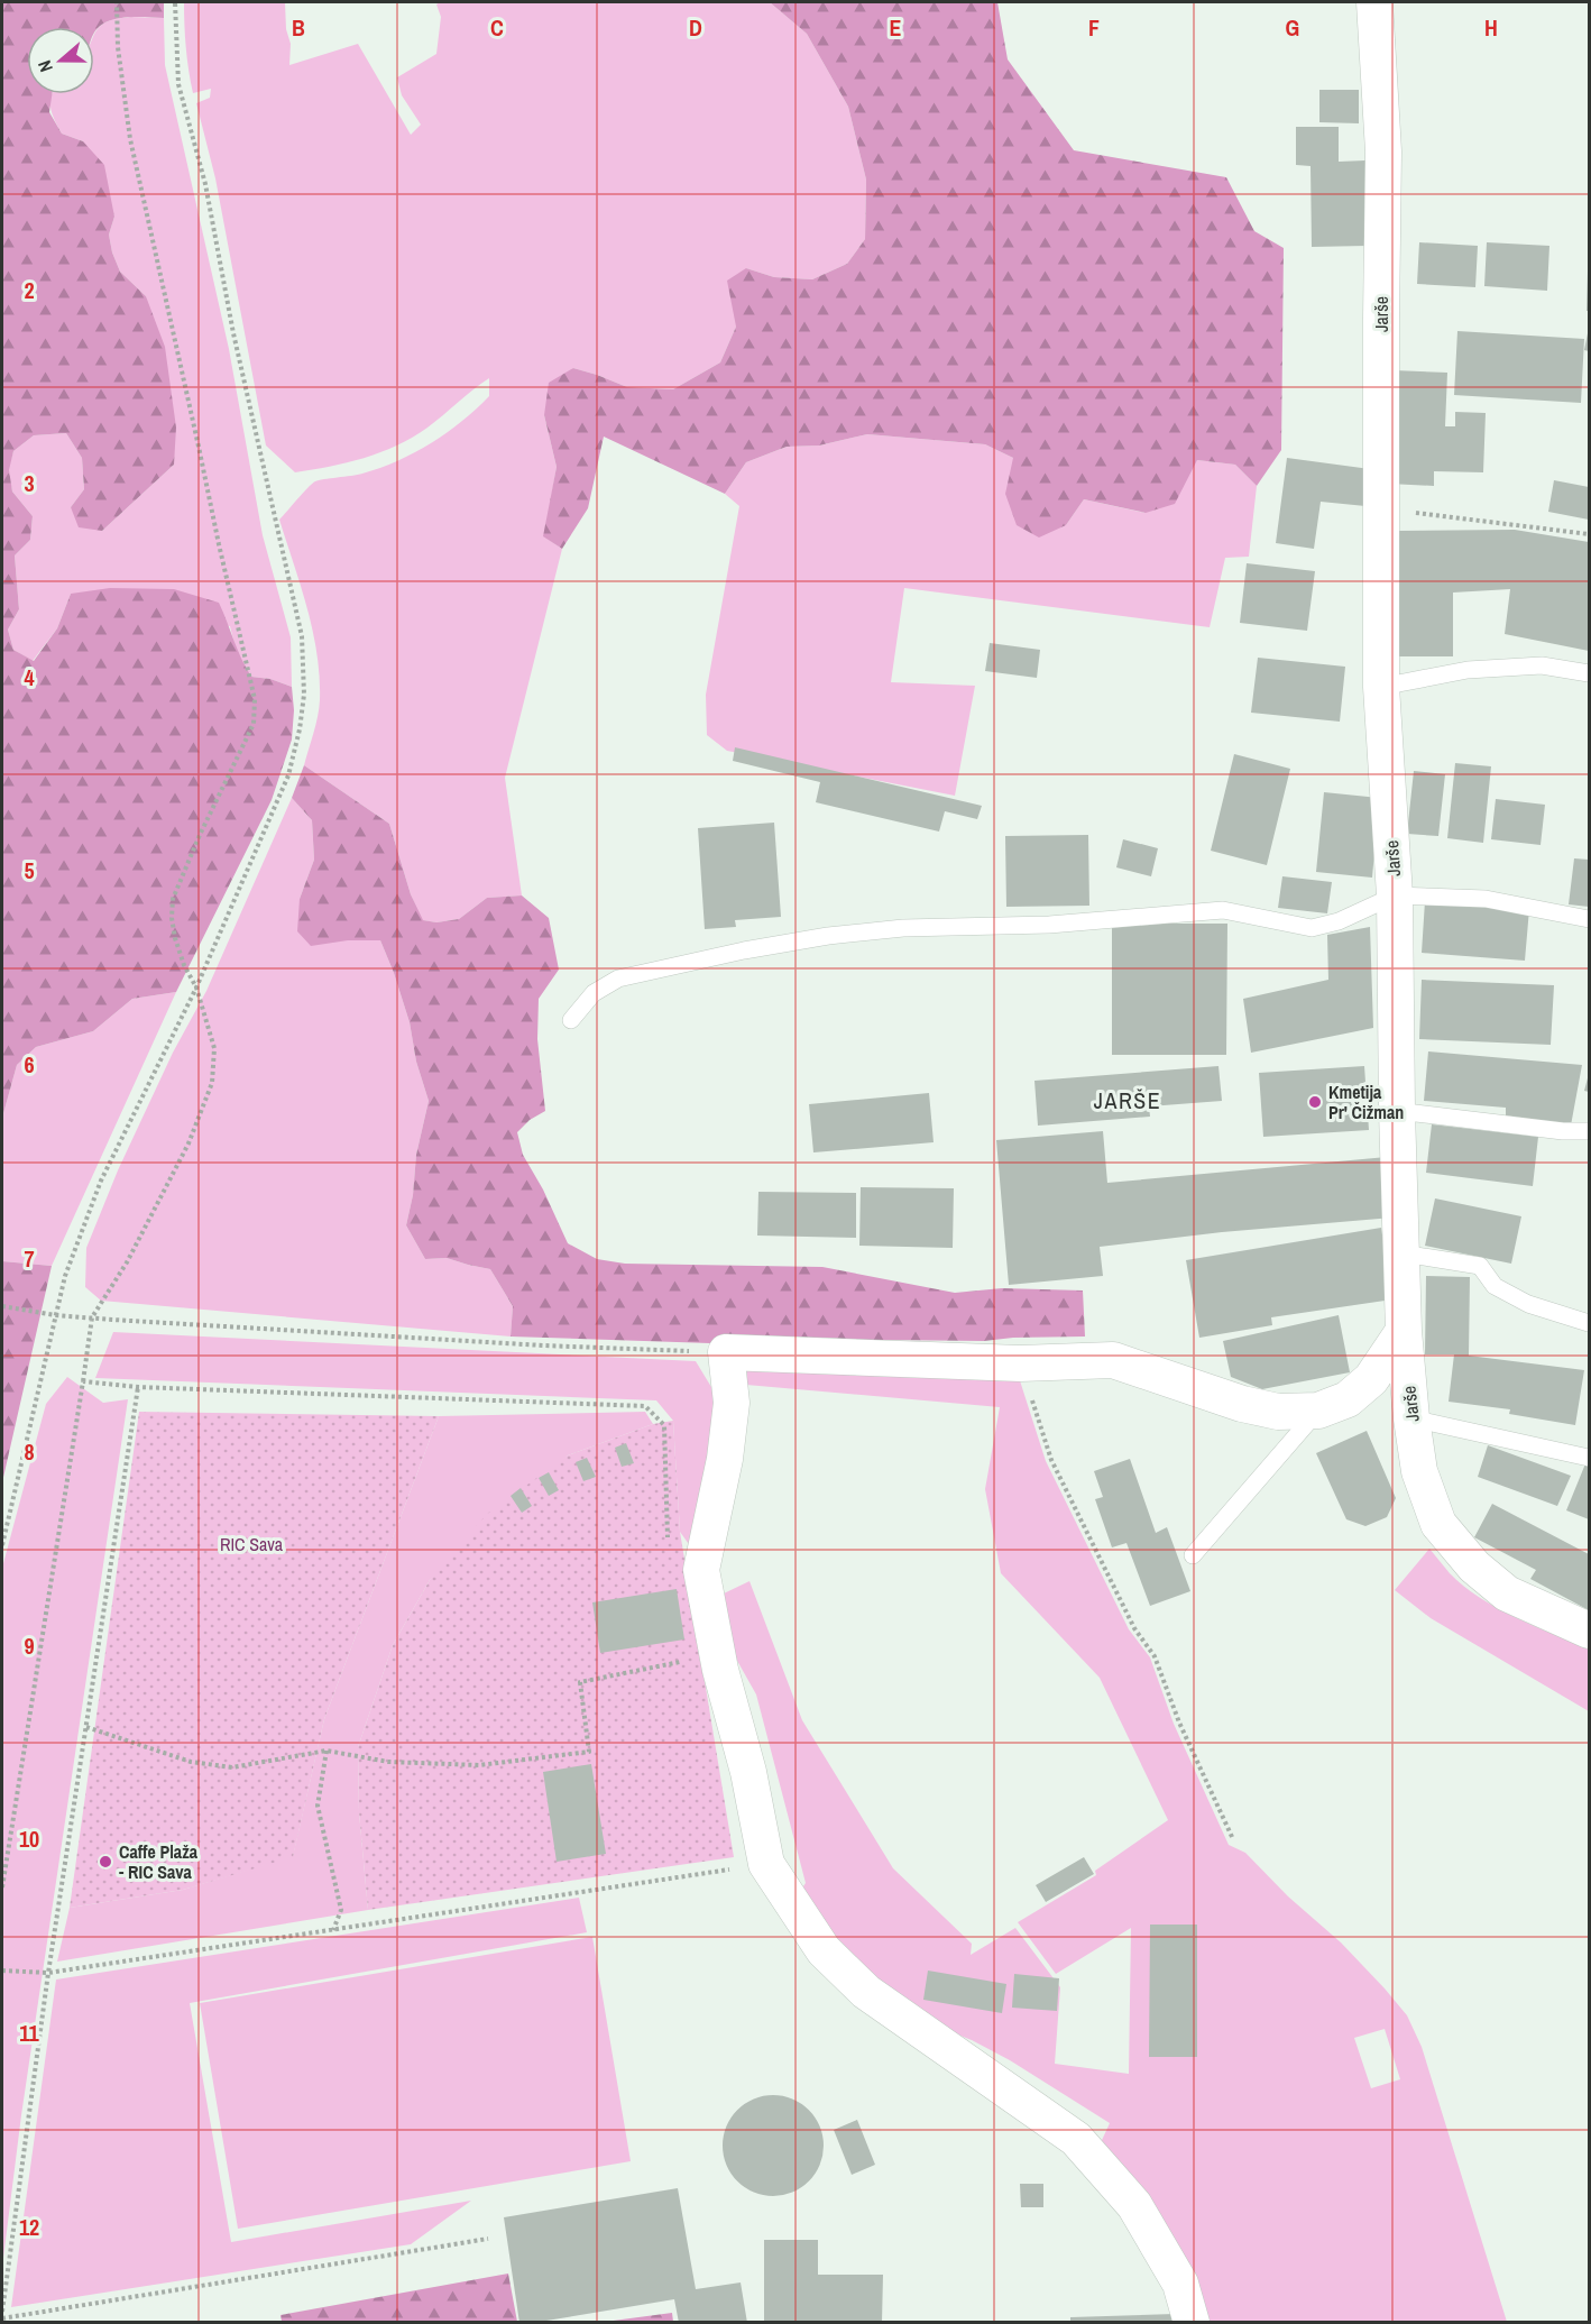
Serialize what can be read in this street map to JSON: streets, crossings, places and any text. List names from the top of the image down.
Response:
{
  "streets": {
    "street": ["Jarše"]
  },
  "districts": ["JARŠE"],
  "parks": ["RIC Sava"],
  "places": ["Kmetija Pr' Čižman", "Caffe Plaža - RIC Sava"],
  "north": "left",
  "grid": {
    "columns": [
      "B",
      "C",
      "D",
      "E",
      "F",
      "G",
      "H"
    ],
    "rows": [
      "2",
      "3",
      "4",
      "5",
      "6",
      "7",
      "8",
      "9",
      "10",
      "11",
      "12"
    ]
  }
}
